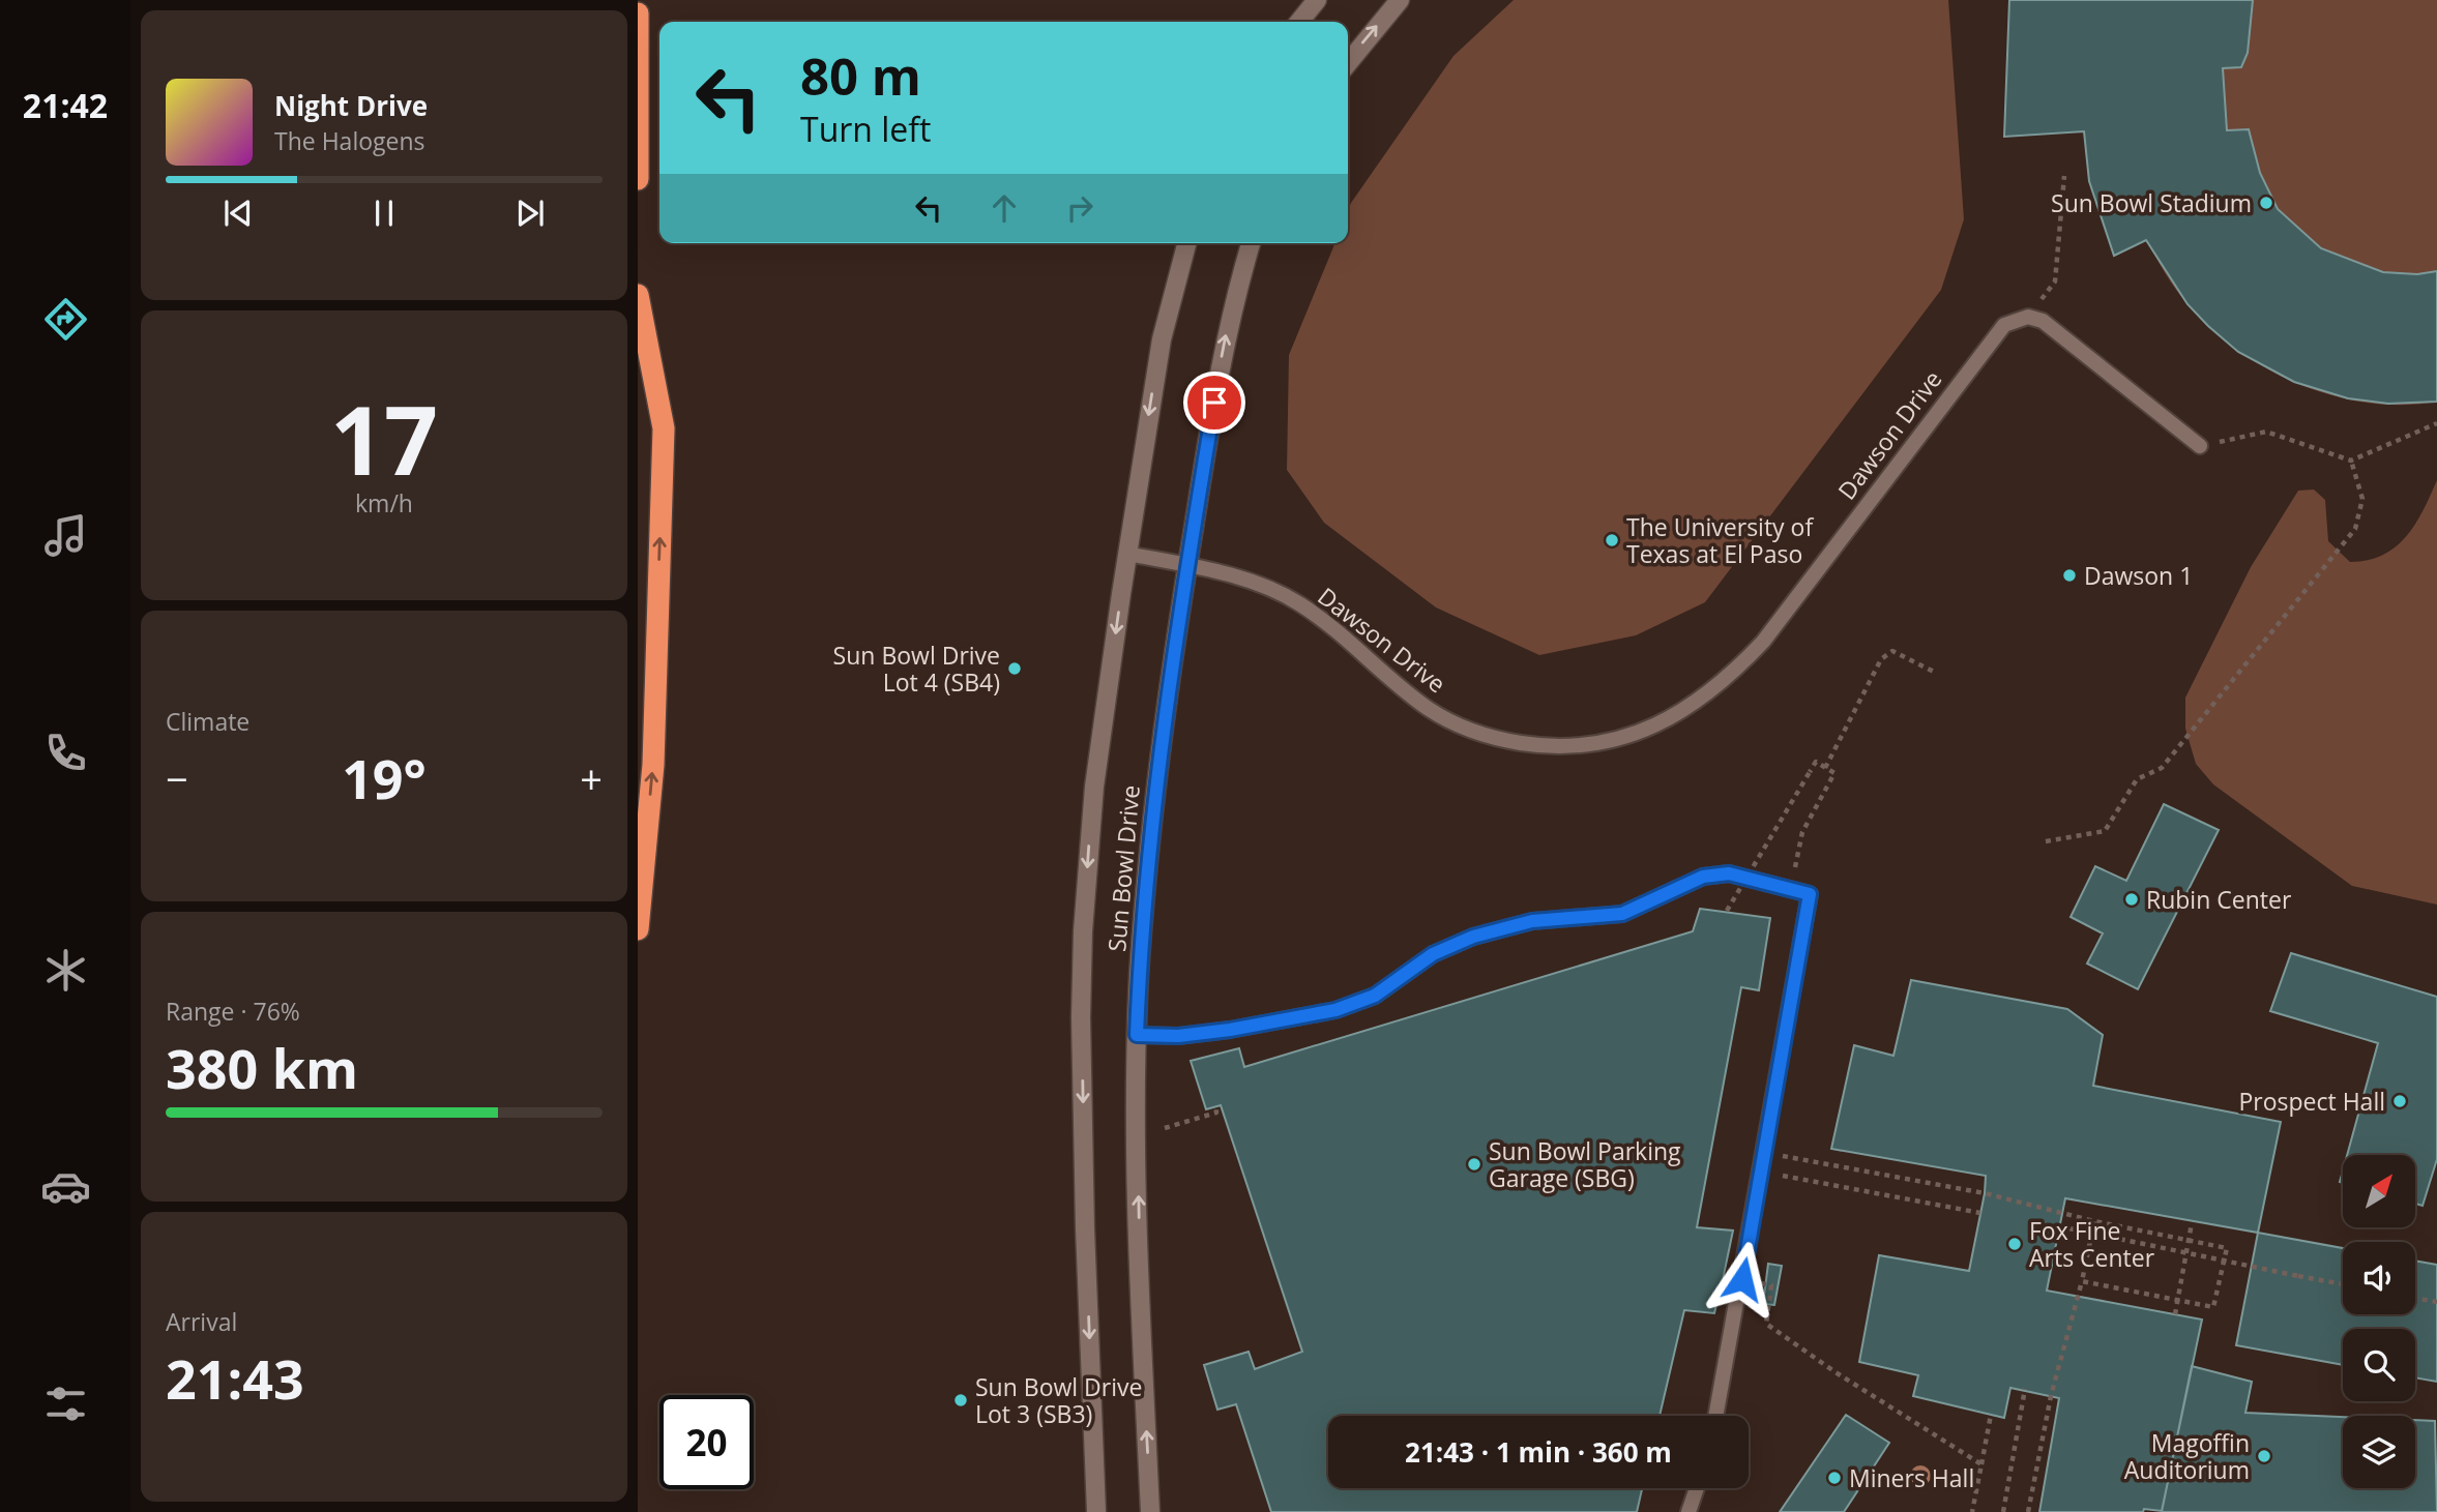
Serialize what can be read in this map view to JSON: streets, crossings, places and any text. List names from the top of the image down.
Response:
{
  "streets": {
    "street": ["Sun Bowl Drive"],
    "lane": ["Dawson Drive"]
  },
  "crossings": [
    ["Dawson Drive", "Sun Bowl Drive"]
  ],
  "places": [
    "Sun Bowl Stadium",
    "The University of Texas at El Paso",
    "Dawson 1",
    "Sun Bowl Drive Lot 4 (SB4)",
    "Rubin Center",
    "Prospect Hall",
    "Sun Bowl Parking Garage (SBG)",
    "Fox Fine Arts Center",
    "Sun Bowl Drive Lot 3 (SB3)",
    "Magoffin Auditorium",
    "Miners Hall"
  ],
  "north": "top right",
  "page": {
    "tabs": "21:42",
    "turn": ["80 m", "Turn left"],
    "song": ["Night Drive", "The Halogens"],
    "tile": [
      ["17", "km/h"],
      "Climate",
      ["Range · 76%", "380 km"],
      ["Arrival", "21:43"]
    ],
    "heat": ["−", "19°", "+"],
    "limit": "20",
    "trip": "21:43 · 1 min · 360 m"
  }
}
